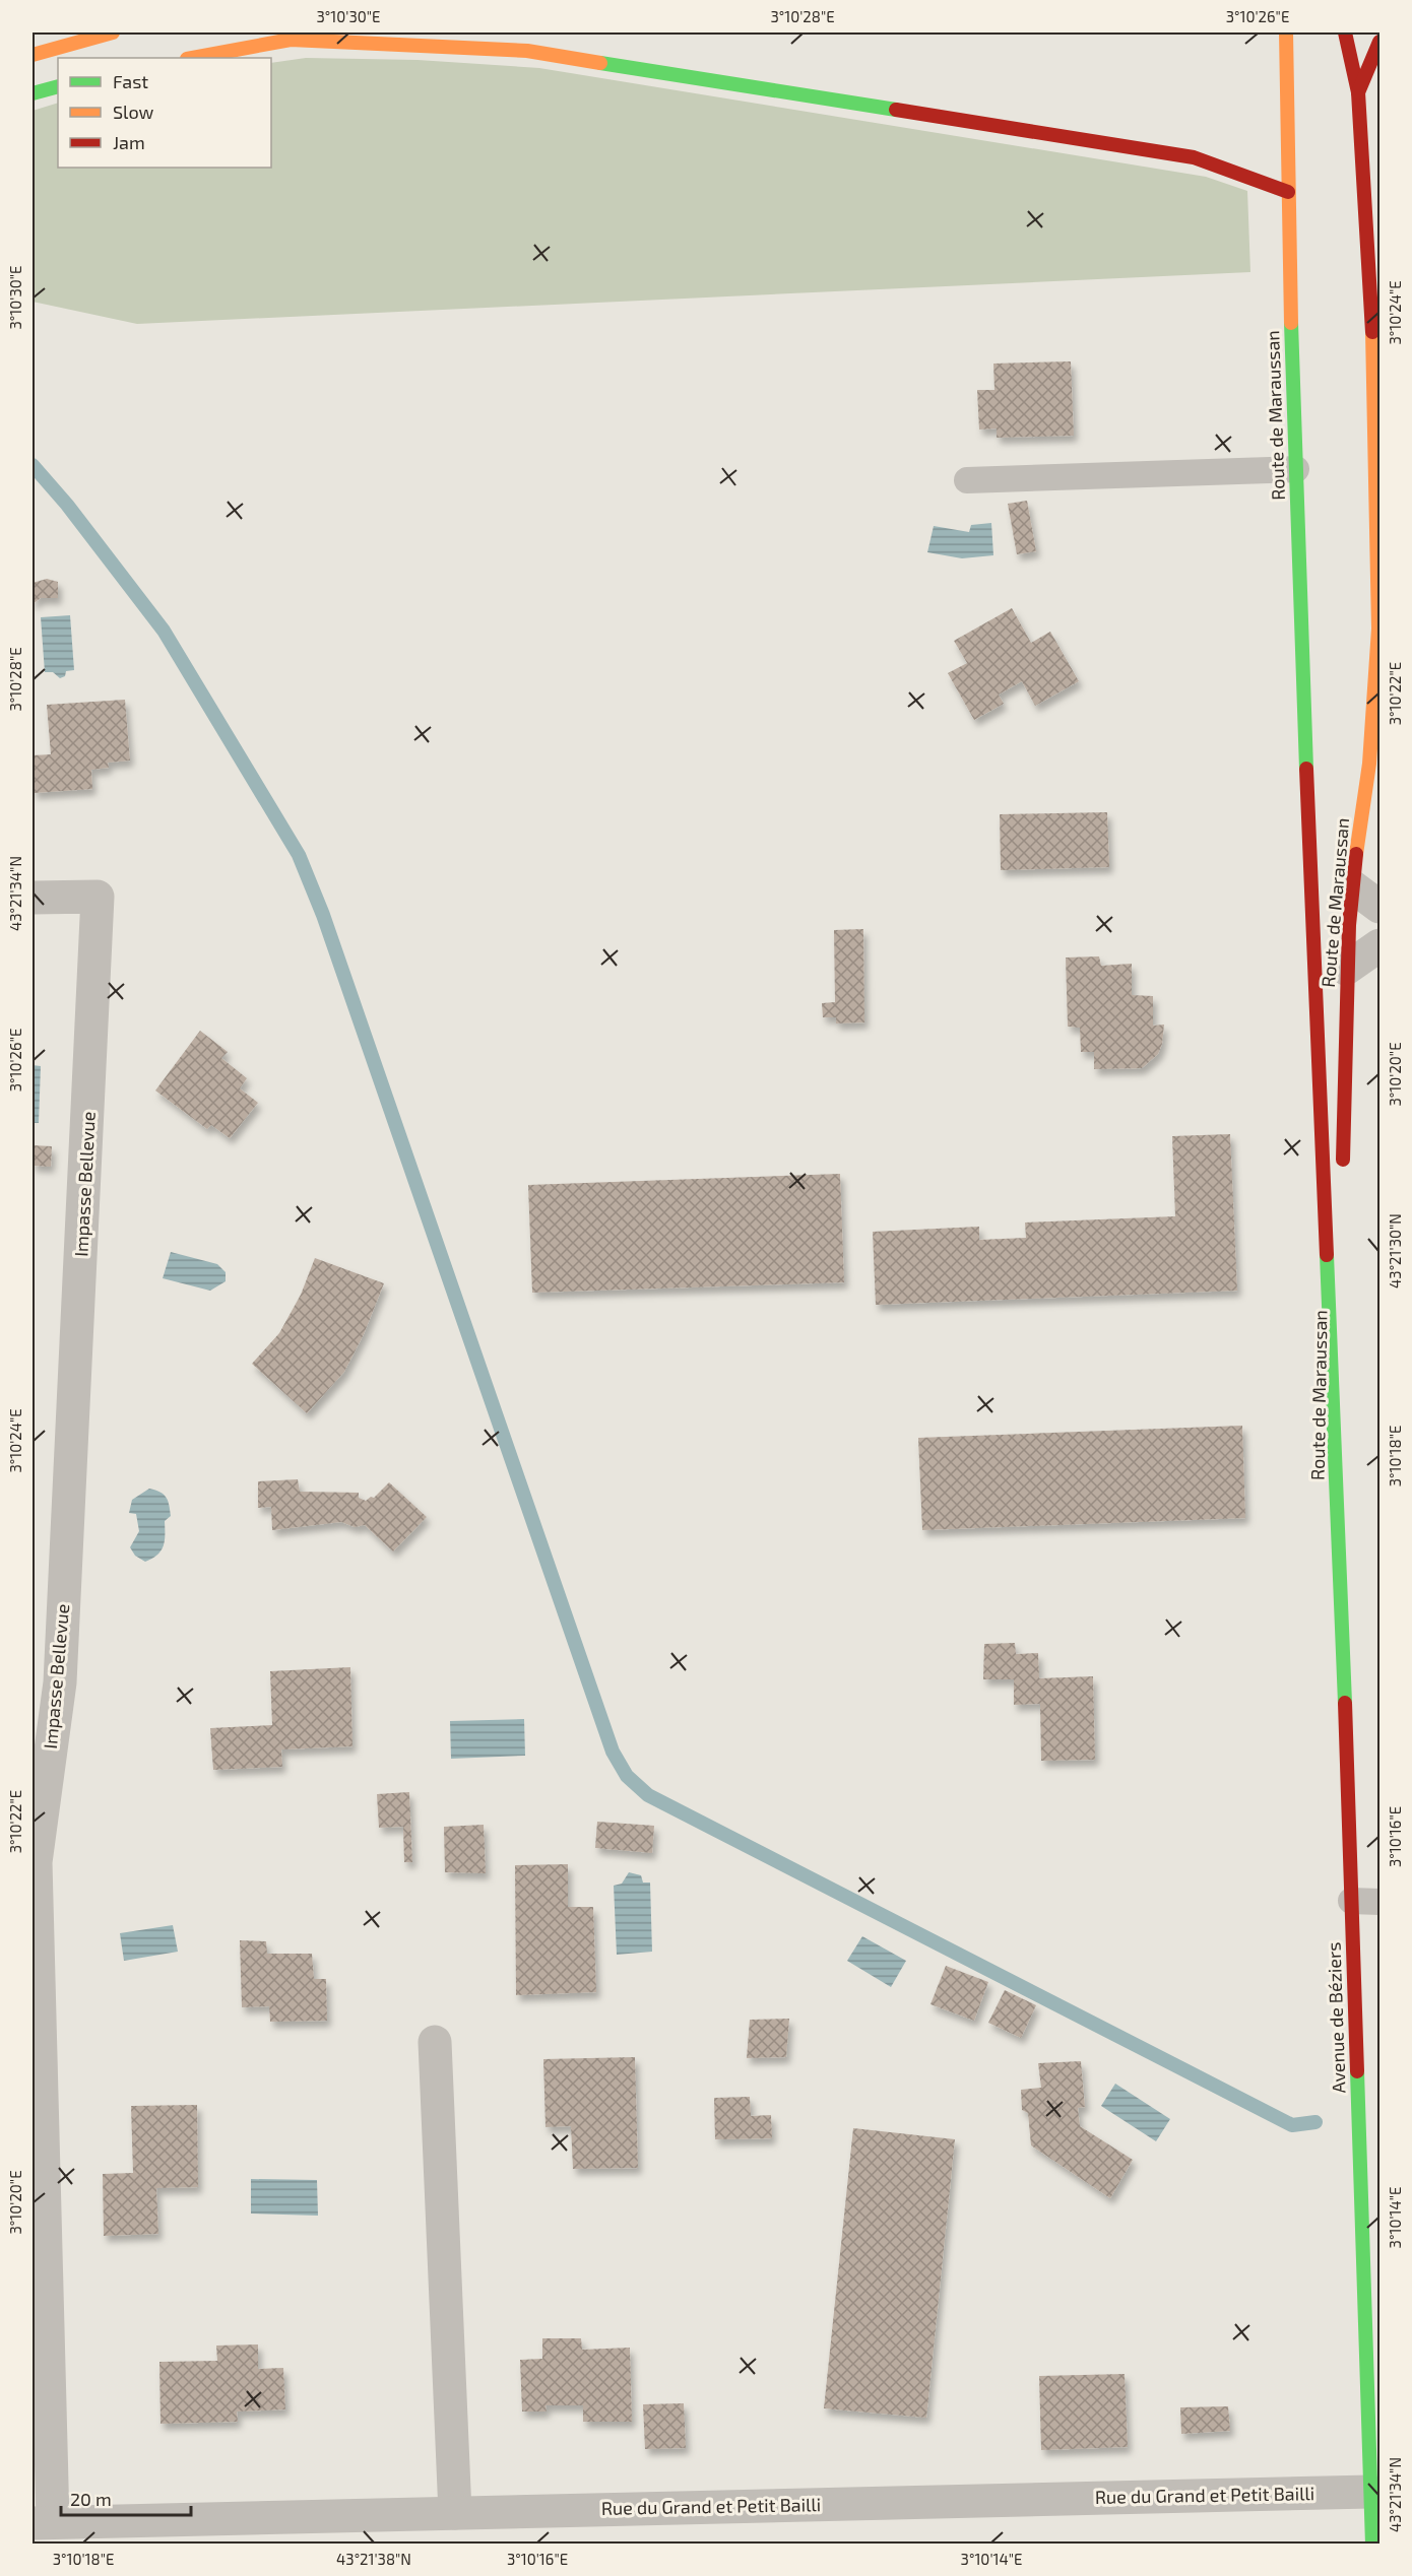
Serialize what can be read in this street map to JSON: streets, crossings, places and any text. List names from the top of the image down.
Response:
{
  "streets": {
    "main road": ["Route de Maraussan", "Avenue de Béziers"],
    "street": ["Impasse Bellevue", "Rue du Grand et Petit Bailli"]
  },
  "crossings": [
    ["Route de Maraussan", "Avenue de Béziers"],
    ["Impasse Bellevue", "Rue du Grand et Petit Bailli"],
    ["Avenue de Béziers", "Rue du Grand et Petit Bailli"]
  ],
  "legend": ["Fast", "Slow", "Jam"],
  "scale_bar": "20 m",
  "coordinates": [
    "3°10'30\"E",
    "3°10'28\"E",
    "3°10'26\"E",
    "3°10'24\"E",
    "3°10'22\"E",
    "43°21'34\"N",
    "3°10'20\"E",
    "43°21'30\"N",
    "3°10'18\"E",
    "3°10'16\"E",
    "3°10'14\"E",
    "43°21'38\"N"
  ]
}
